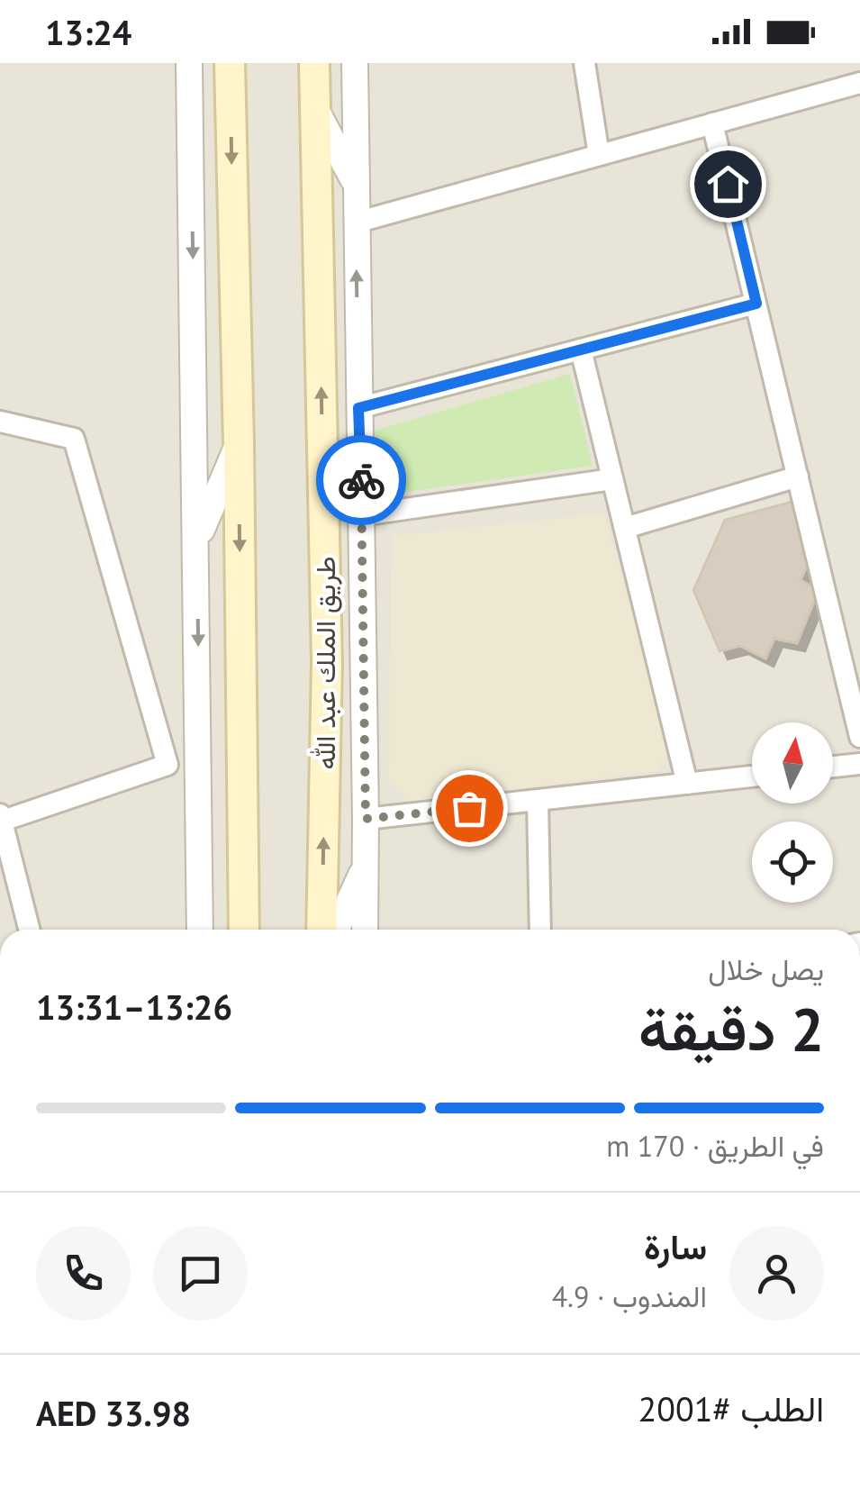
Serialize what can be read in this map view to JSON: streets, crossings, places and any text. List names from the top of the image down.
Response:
{
  "streets": {
    "main road": ["طريق الملك عبد الله"]
  },
  "north": "top",
  "page": {
    "status": "13:24",
    "heading": ["2 دقيقة", "يصل خلال", "13:26–13:31"],
    "panel": [
      "سارة",
      "المندوب · 4.9",
      "الطلب #2001",
      "AED 33.98"
    ],
    "bar": "في الطريق · 170 m"
  }
}
